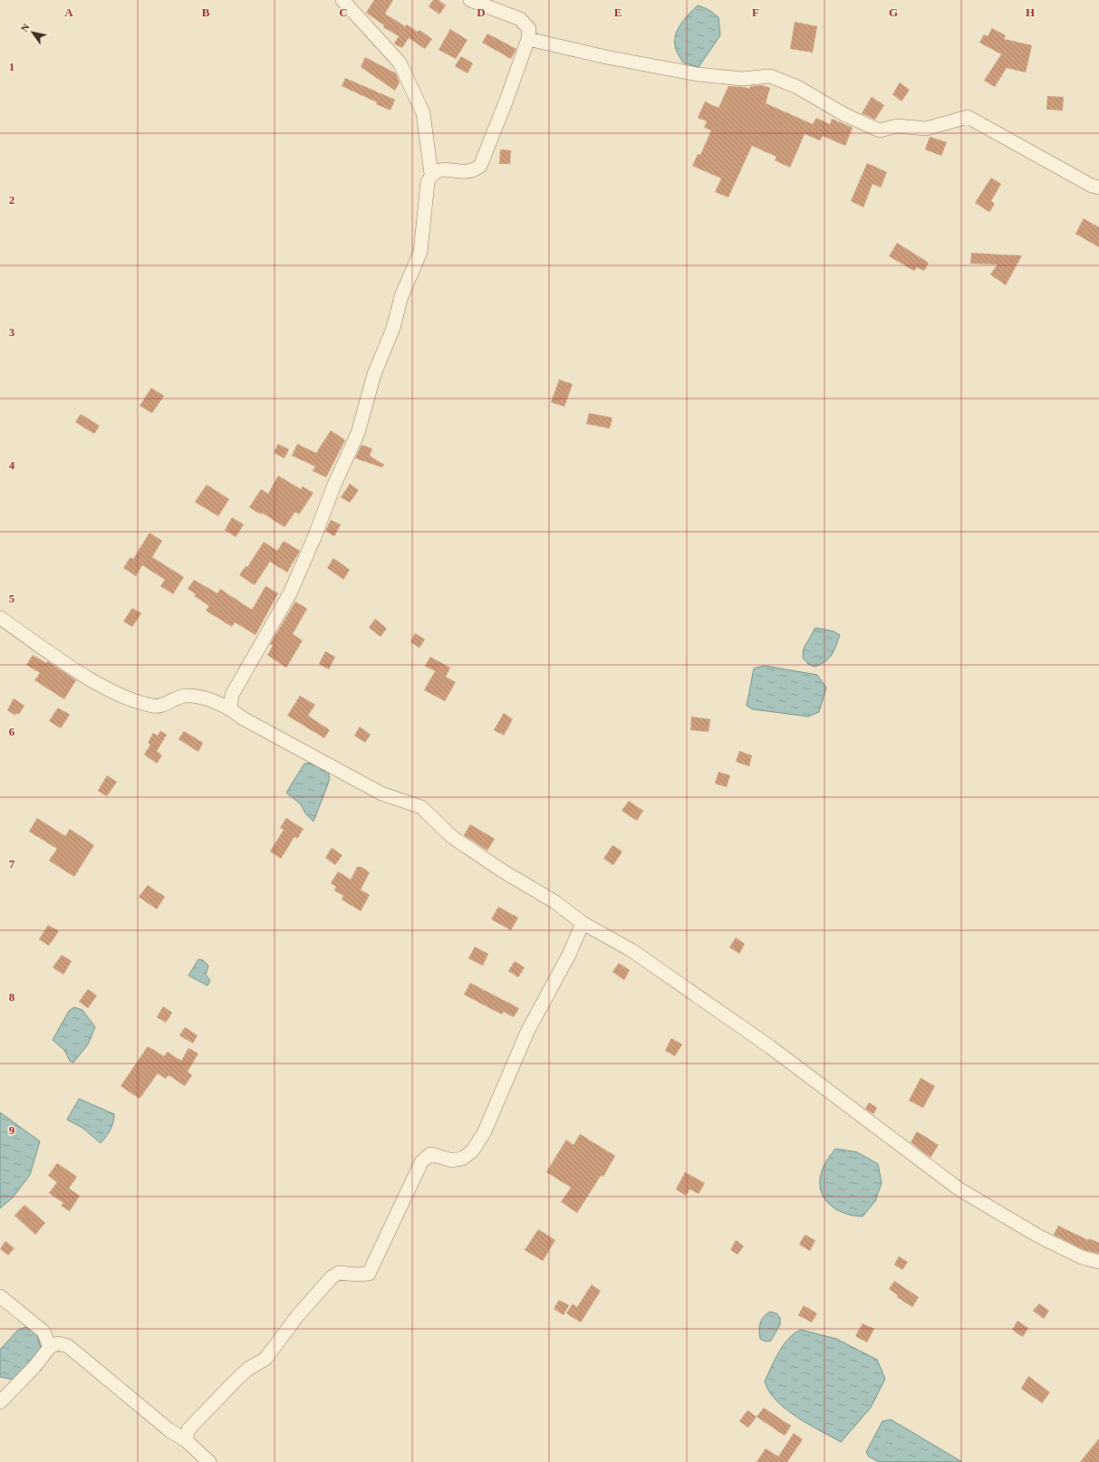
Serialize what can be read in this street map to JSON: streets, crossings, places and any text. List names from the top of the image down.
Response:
{
  "north": "top left",
  "grid": {
    "columns": [
      "A",
      "B",
      "C",
      "D",
      "E",
      "F",
      "G",
      "H"
    ],
    "rows": [
      "1",
      "2",
      "3",
      "4",
      "5",
      "6",
      "7",
      "8",
      "9"
    ]
  }
}
